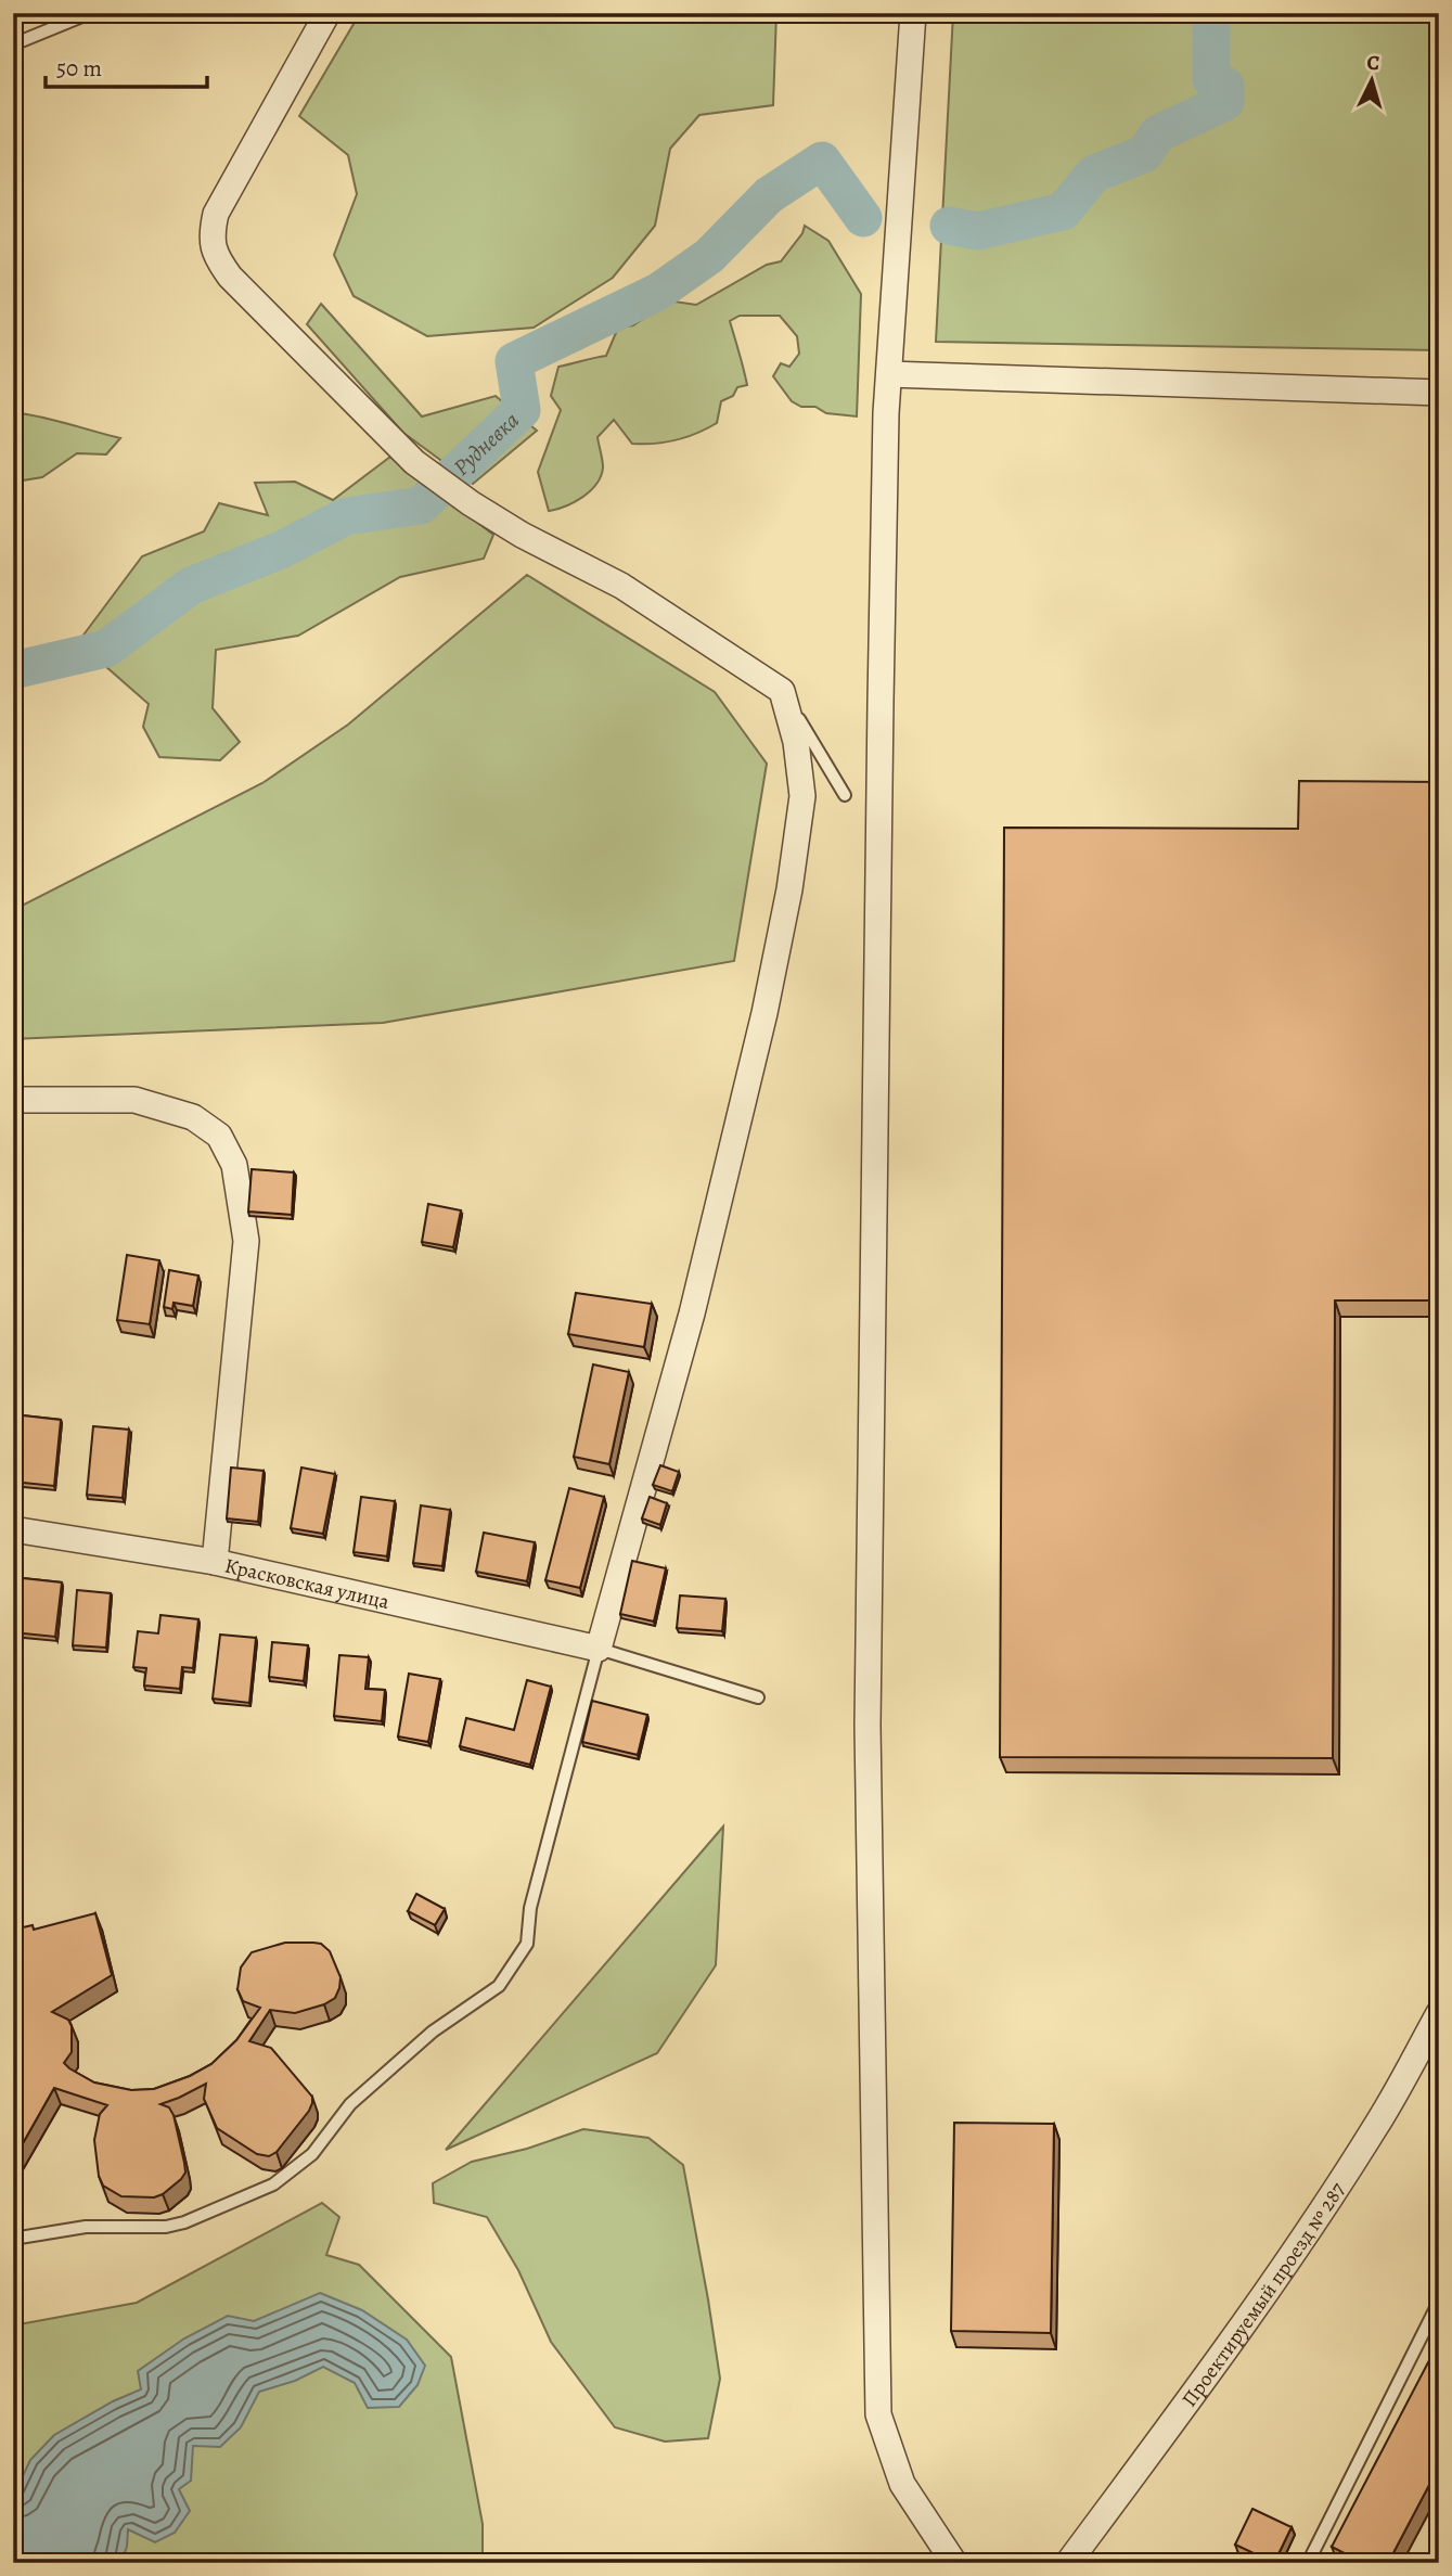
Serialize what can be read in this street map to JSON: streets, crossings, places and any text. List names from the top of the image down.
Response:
{
  "streets": {
    "street": ["Красковская улица", "Проектируемый проезд № 287"]
  },
  "water": ["Рудневка"],
  "scale_bar": "50 m",
  "north": "top"
}
